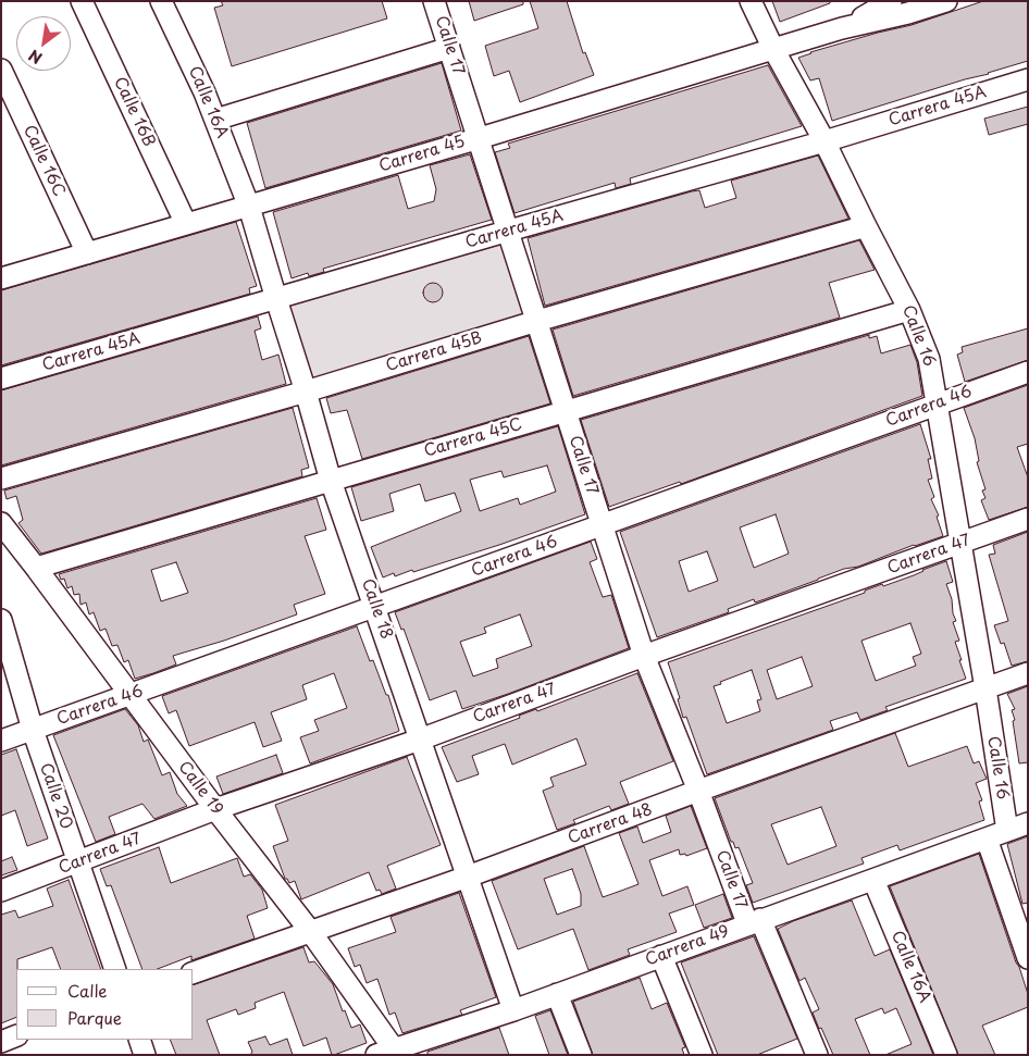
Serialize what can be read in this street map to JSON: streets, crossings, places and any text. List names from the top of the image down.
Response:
{
  "streets": {
    "street": [
      "Calle 17",
      "Calle 16A",
      "Carrera 45A",
      "Calle 16B",
      "Carrera 45",
      "Calle 16C",
      "Calle 16",
      "Carrera 45B",
      "Carrera 46",
      "Carrera 45C",
      "Carrera 47",
      "Calle 18",
      "Calle 19",
      "Calle 20",
      "Carrera 48",
      "Carrera 49"
    ]
  },
  "crossings": [
    ["Calle 17", "Carrera 45A"],
    ["Calle 17", "Carrera 45"],
    ["Calle 17", "Carrera 45B"],
    ["Calle 17", "Carrera 46"],
    ["Calle 17", "Carrera 45C"],
    ["Calle 17", "Carrera 47"],
    ["Calle 17", "Carrera 48"],
    ["Calle 17", "Carrera 49"],
    ["Calle 16A", "Carrera 45"],
    ["Calle 16A", "Calle 18"],
    ["Calle 16A", "Carrera 49"],
    ["Carrera 45A", "Calle 16"],
    ["Carrera 45A", "Calle 18"],
    ["Calle 16B", "Carrera 45"],
    ["Carrera 45", "Calle 16C"],
    ["Carrera 45", "Calle 16"],
    ["Carrera 45", "Calle 18"],
    ["Calle 16", "Carrera 45B"],
    ["Calle 16", "Carrera 46"],
    ["Calle 16", "Carrera 45C"],
    ["Calle 16", "Carrera 47"],
    ["Calle 16", "Carrera 48"],
    ["Calle 16", "Carrera 49"],
    ["Carrera 45B", "Calle 18"],
    ["Carrera 46", "Calle 18"],
    ["Carrera 46", "Calle 19"],
    ["Carrera 46", "Calle 20"],
    ["Carrera 45C", "Calle 18"],
    ["Carrera 45C", "Calle 19"],
    ["Carrera 47", "Calle 18"],
    ["Carrera 47", "Calle 19"],
    ["Carrera 47", "Calle 20"],
    ["Calle 18", "Carrera 48"],
    ["Calle 18", "Carrera 49"],
    ["Calle 19", "Carrera 48"],
    ["Calle 19", "Carrera 49"]
  ],
  "legend": ["Calle", "Parque"],
  "north": "bottom left"
}
